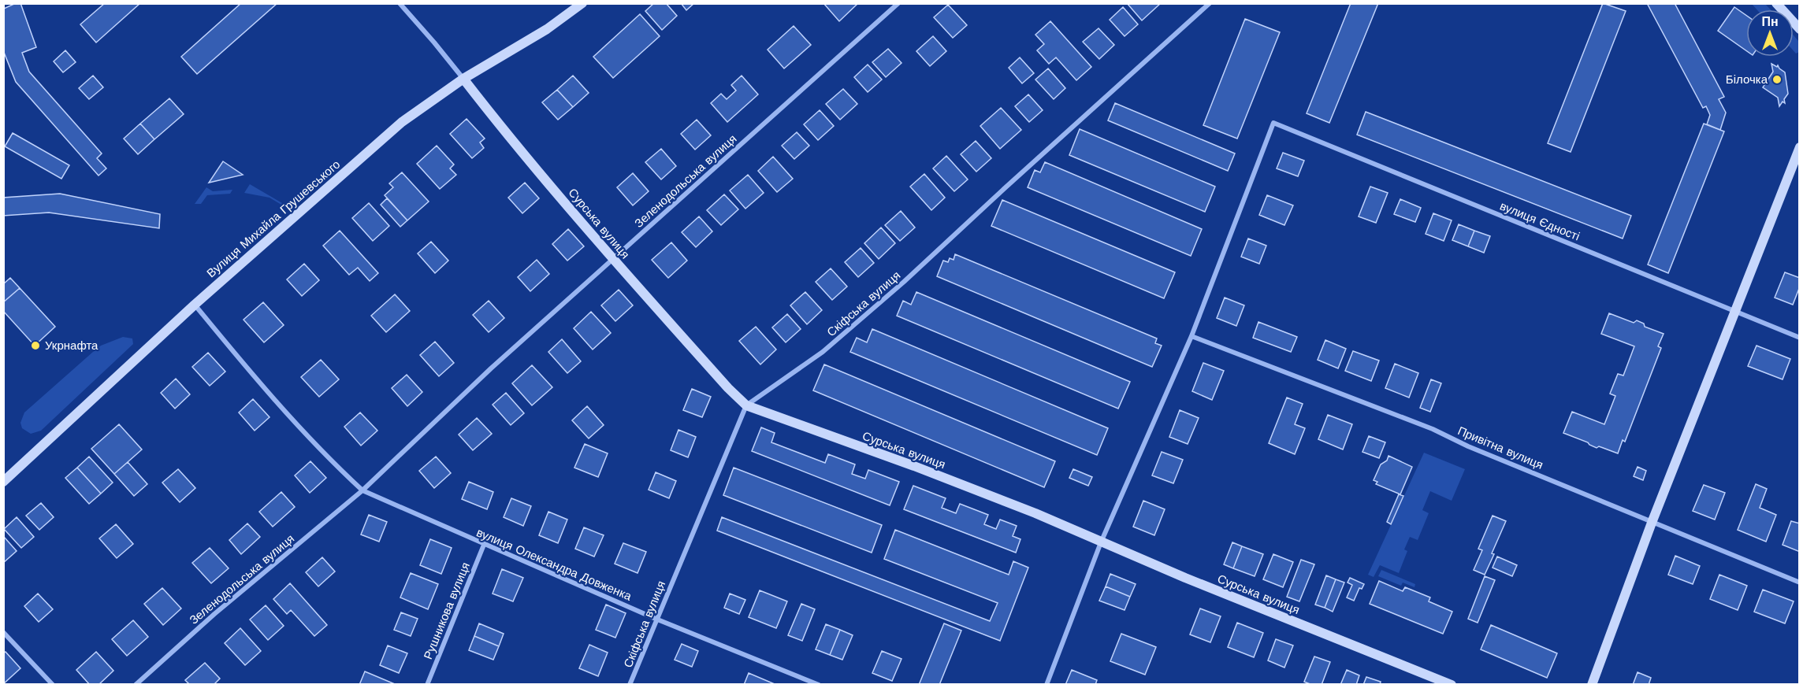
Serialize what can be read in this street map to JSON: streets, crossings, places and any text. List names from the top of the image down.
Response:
{
  "streets": {
    "street": [
      "Зеленодольська вулиця",
      "Вулиця Михайла Грушевського",
      "вулиця Єдності",
      "Сурська вулиця",
      "Скіфська вулиця",
      "Привітна вулиця",
      "вулиця Олександра Довженка",
      "Рушникова вулиця"
    ]
  },
  "crossings": [
    ["Зеленодольська вулиця", "Сурська вулиця"],
    ["Зеленодольська вулиця", "вулиця Олександра Довженка"],
    ["Вулиця Михайла Грушевського", "Сурська вулиця"],
    ["вулиця Єдності", "Привітна вулиця"],
    ["Сурська вулиця", "Скіфська вулиця"],
    ["Скіфська вулиця", "вулиця Олександра Довженка"],
    ["вулиця Олександра Довженка", "Рушникова вулиця"]
  ],
  "places": ["Білочка", "Укрнафта"],
  "north": "top"
}
